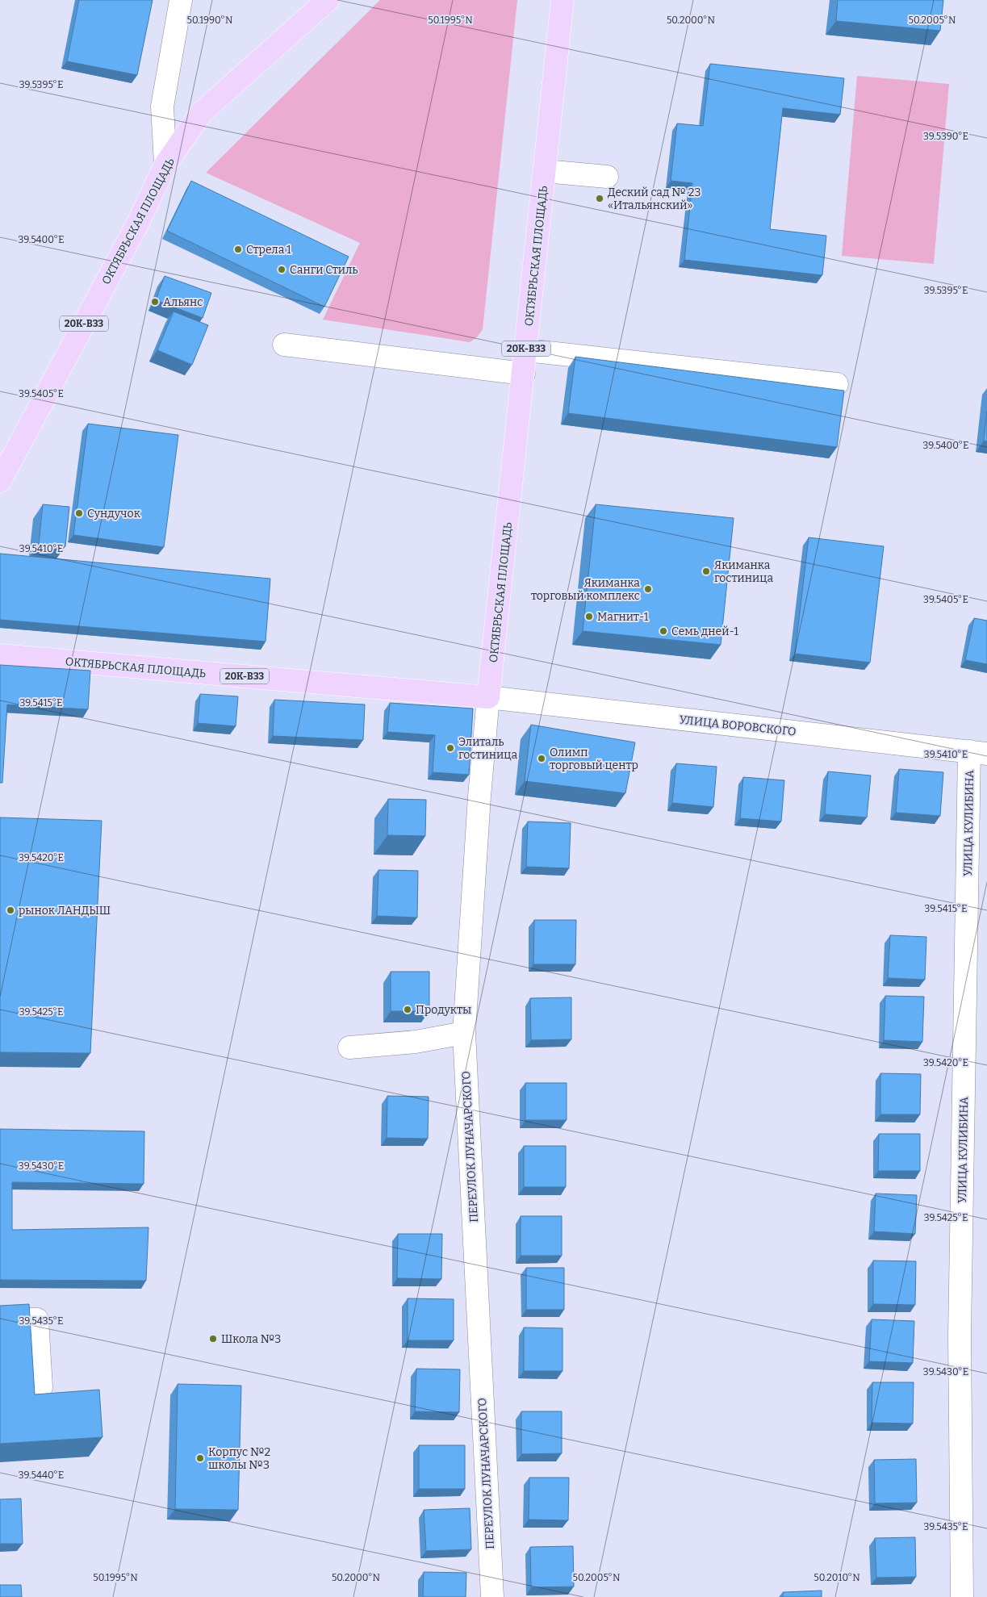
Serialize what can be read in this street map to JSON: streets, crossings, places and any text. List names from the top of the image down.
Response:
{
  "streets": {
    "main road": ["ОКТЯБРЬСКАЯ ПЛОЩАДЬ", "20К-В33"],
    "street": ["УЛИЦА ВОРОВСКОГО", "УЛИЦА КУЛИБИНА", "ПЕРЕУЛОК ЛУНАЧАРСКОГО"]
  },
  "crossings": [
    ["ОКТЯБРЬСКАЯ ПЛОЩАДЬ", "УЛИЦА ВОРОВСКОГО"],
    ["ОКТЯБРЬСКАЯ ПЛОЩАДЬ", "ПЕРЕУЛОК ЛУНАЧАРСКОГО"],
    ["УЛИЦА ВОРОВСКОГО", "УЛИЦА КУЛИБИНА"],
    ["УЛИЦА ВОРОВСКОГО", "ПЕРЕУЛОК ЛУНАЧАРСКОГО"]
  ],
  "places": [
    "Деский сад № 23 «Итальянский»",
    "Стрела 1",
    "Санги Стиль",
    "Альянс",
    "Сундучок",
    "Якиманка гостиница",
    "Якиманка торговый комплекс",
    "Магнит-1",
    "Семь дней-1",
    "Элиталь гостиница",
    "Олимп торговый центр",
    "рынок ЛАНДЫШ",
    "Продукты",
    "Школа №3",
    "Корпус №2 школы №3"
  ],
  "coordinates": [
    "50.1990°N",
    "50.1995°N",
    "50.2000°N",
    "50.2005°N",
    "39.5395°E",
    "39.5390°E",
    "39.5400°E",
    "39.5405°E",
    "39.5410°E",
    "39.5415°E",
    "39.5420°E",
    "39.5425°E",
    "39.5430°E",
    "39.5435°E",
    "39.5440°E",
    "50.2010°N"
  ]
}
